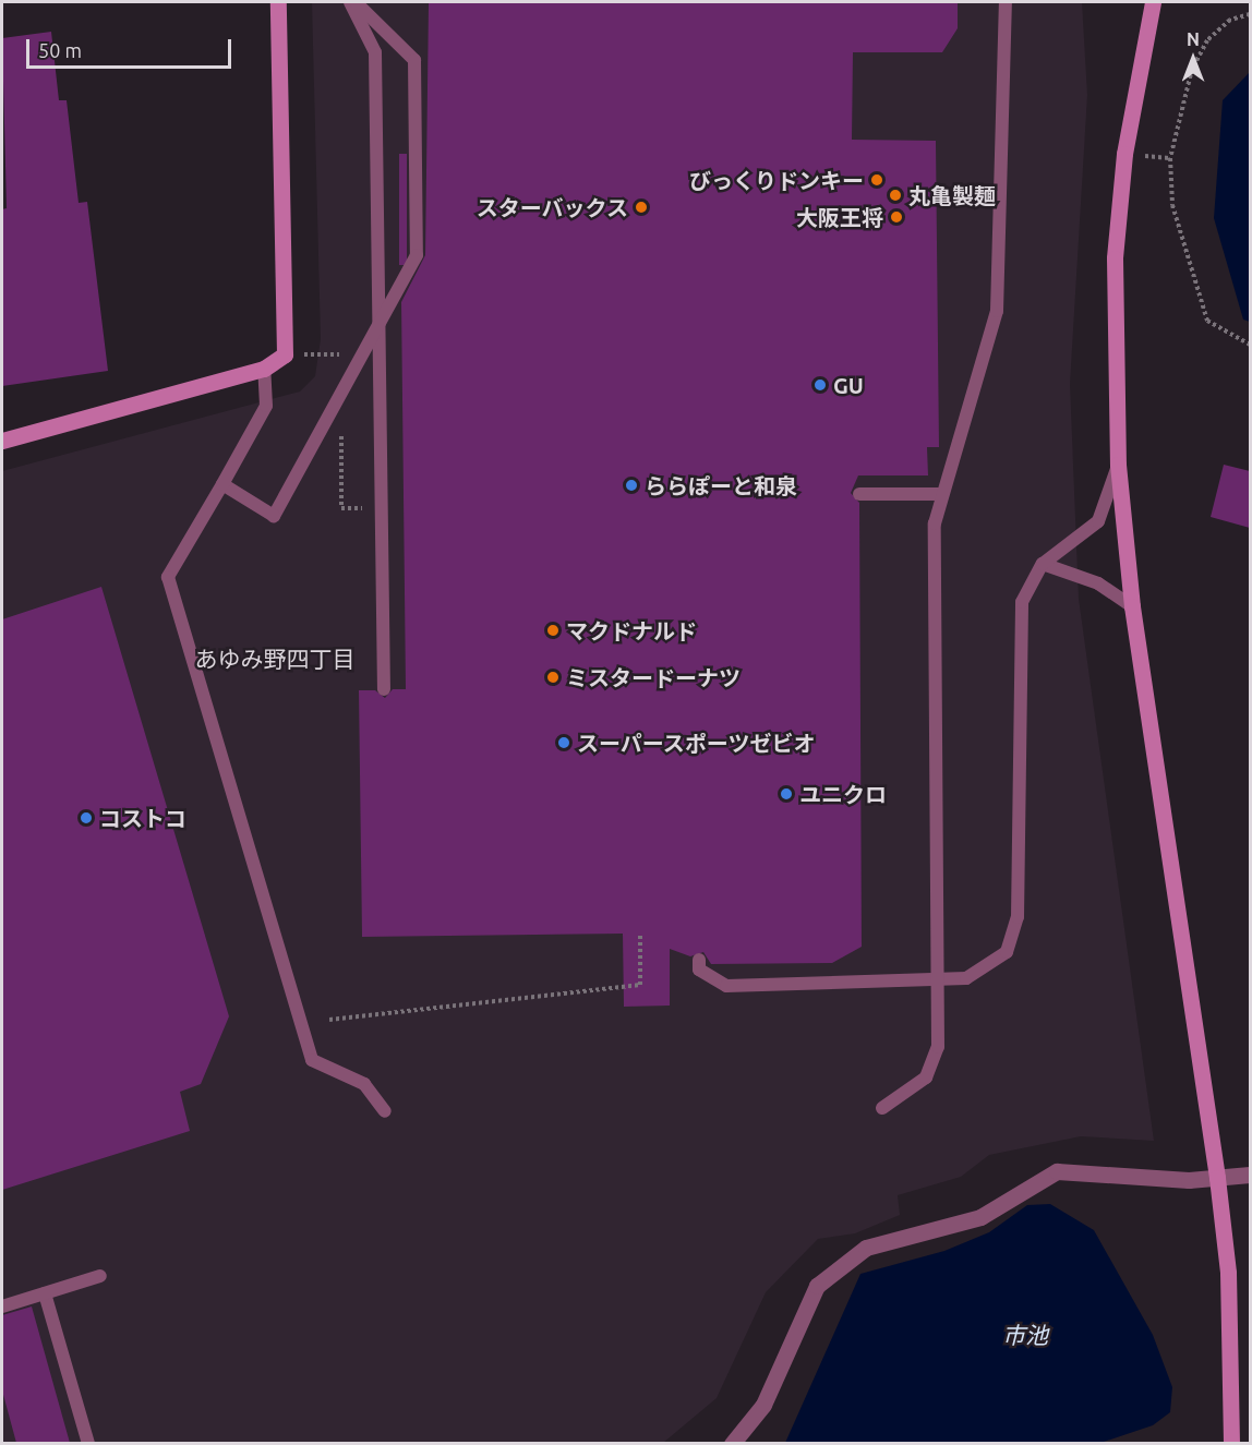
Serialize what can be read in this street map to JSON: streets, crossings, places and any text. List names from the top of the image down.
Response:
{
  "districts": ["あゆみ野四丁目"],
  "water": ["市池"],
  "places": [
    "びっくりドンキー",
    "丸亀製麺",
    "スターバックス",
    "大阪王将",
    "GU",
    "ららぽーと和泉",
    "マクドナルド",
    "ミスタードーナツ",
    "スーパースポーツゼビオ",
    "ユニクロ",
    "コストコ"
  ],
  "scale_bar": "50 m",
  "north": "top"
}
